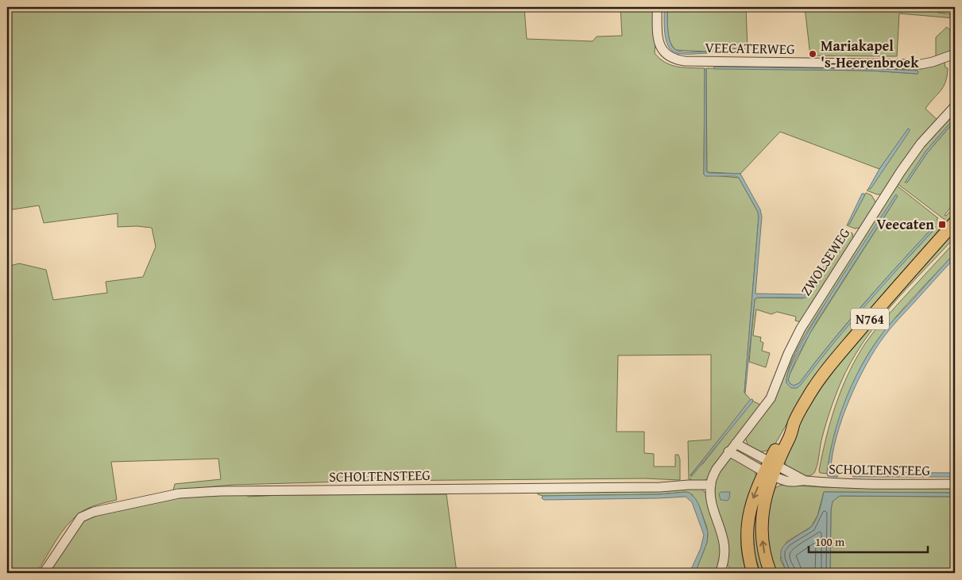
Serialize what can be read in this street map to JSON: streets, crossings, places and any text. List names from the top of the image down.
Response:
{
  "streets": {
    "main road": ["N764"],
    "street": ["VEECATERWEG", "ZWOLSEWEG", "SCHOLTENSTEEG"]
  },
  "crossings": [
    ["ZWOLSEWEG", "SCHOLTENSTEEG"],
    ["N764", "SCHOLTENSTEEG"]
  ],
  "places": {
    "other": ["Mariakapel 's-Heerenbroek"],
    "transit": ["Veecaten"]
  },
  "scale_bar": "100 m"
}
